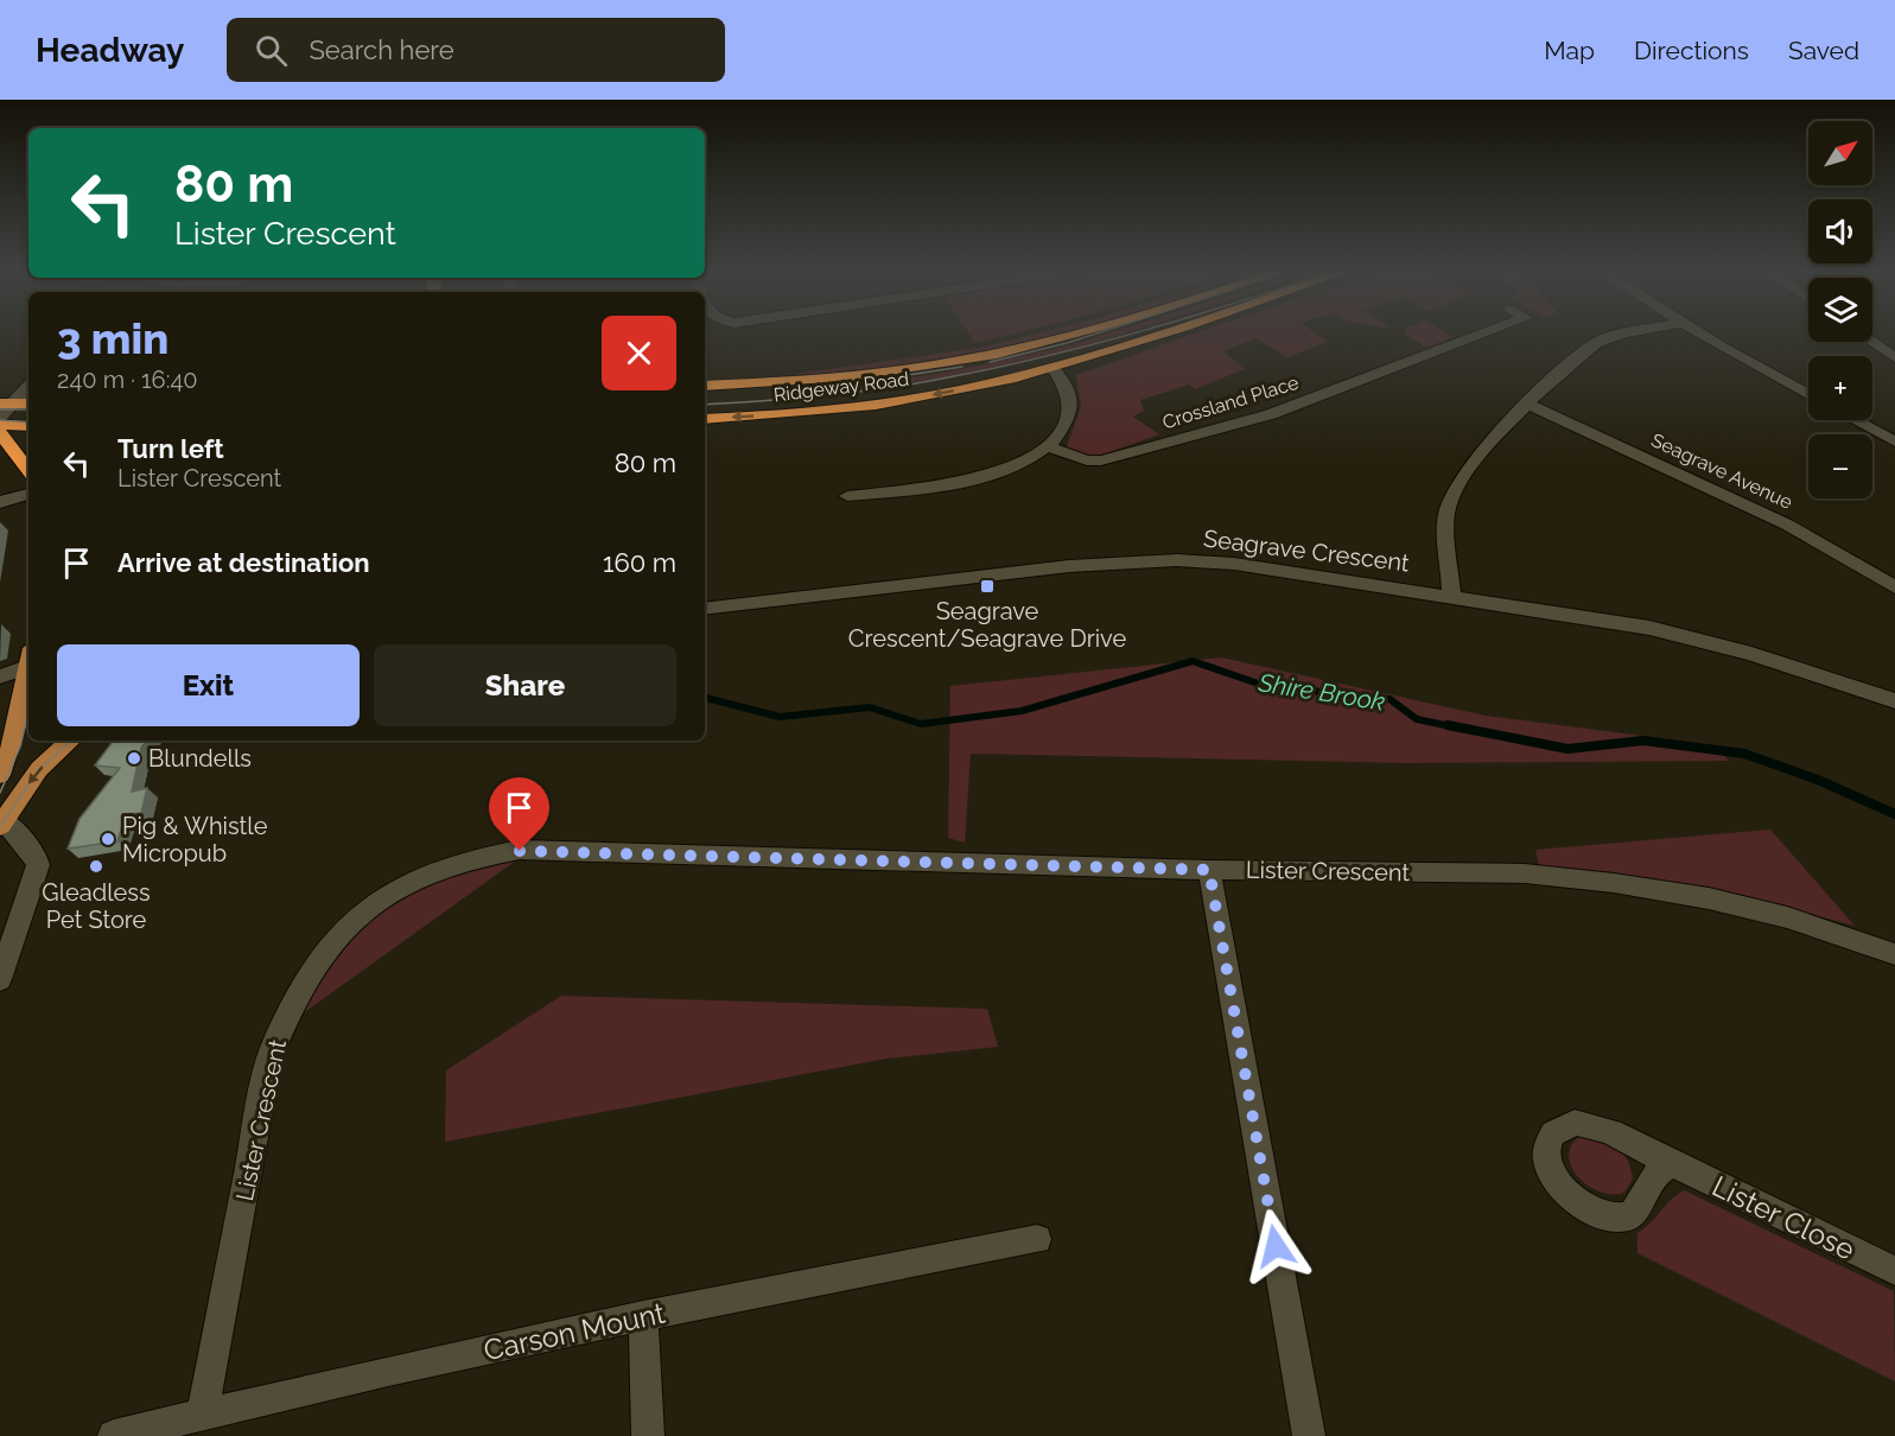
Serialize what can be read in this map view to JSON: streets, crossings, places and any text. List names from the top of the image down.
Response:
{
  "streets": {
    "highway": ["Ridgeway Road"],
    "street": [
      "Crossland Place",
      "Seagrave Avenue",
      "Seagrave Crescent",
      "Lister Crescent",
      "Lister Close",
      "Carson Mount"
    ]
  },
  "crossings": [
    ["Lister Crescent", "Carson Mount"]
  ],
  "water": ["Shire Brook"],
  "places": {
    "transit": ["Seagrave Crescent/Seagrave Drive"],
    "other": ["Blundells", "Pig & Whistle Micropub", "Gleadless Pet Store"]
  },
  "north": "top right",
  "page": {
    "header": "Headway",
    "search": "Search here",
    "nav": ["Map", "Directions", "Saved"],
    "map_buttons": ["+", "−"],
    "turn": ["80 m", "Lister Crescent"],
    "heading": ["3 min", "240 m · 16:40"],
    "list": [
      {
        "name": "Turn left",
        "note": "Lister Crescent",
        "value": "80 m"
      },
      {
        "name": "Arrive at destination",
        "value": "160 m"
      }
    ],
    "buttons": ["Exit", "Share"]
  }
}
